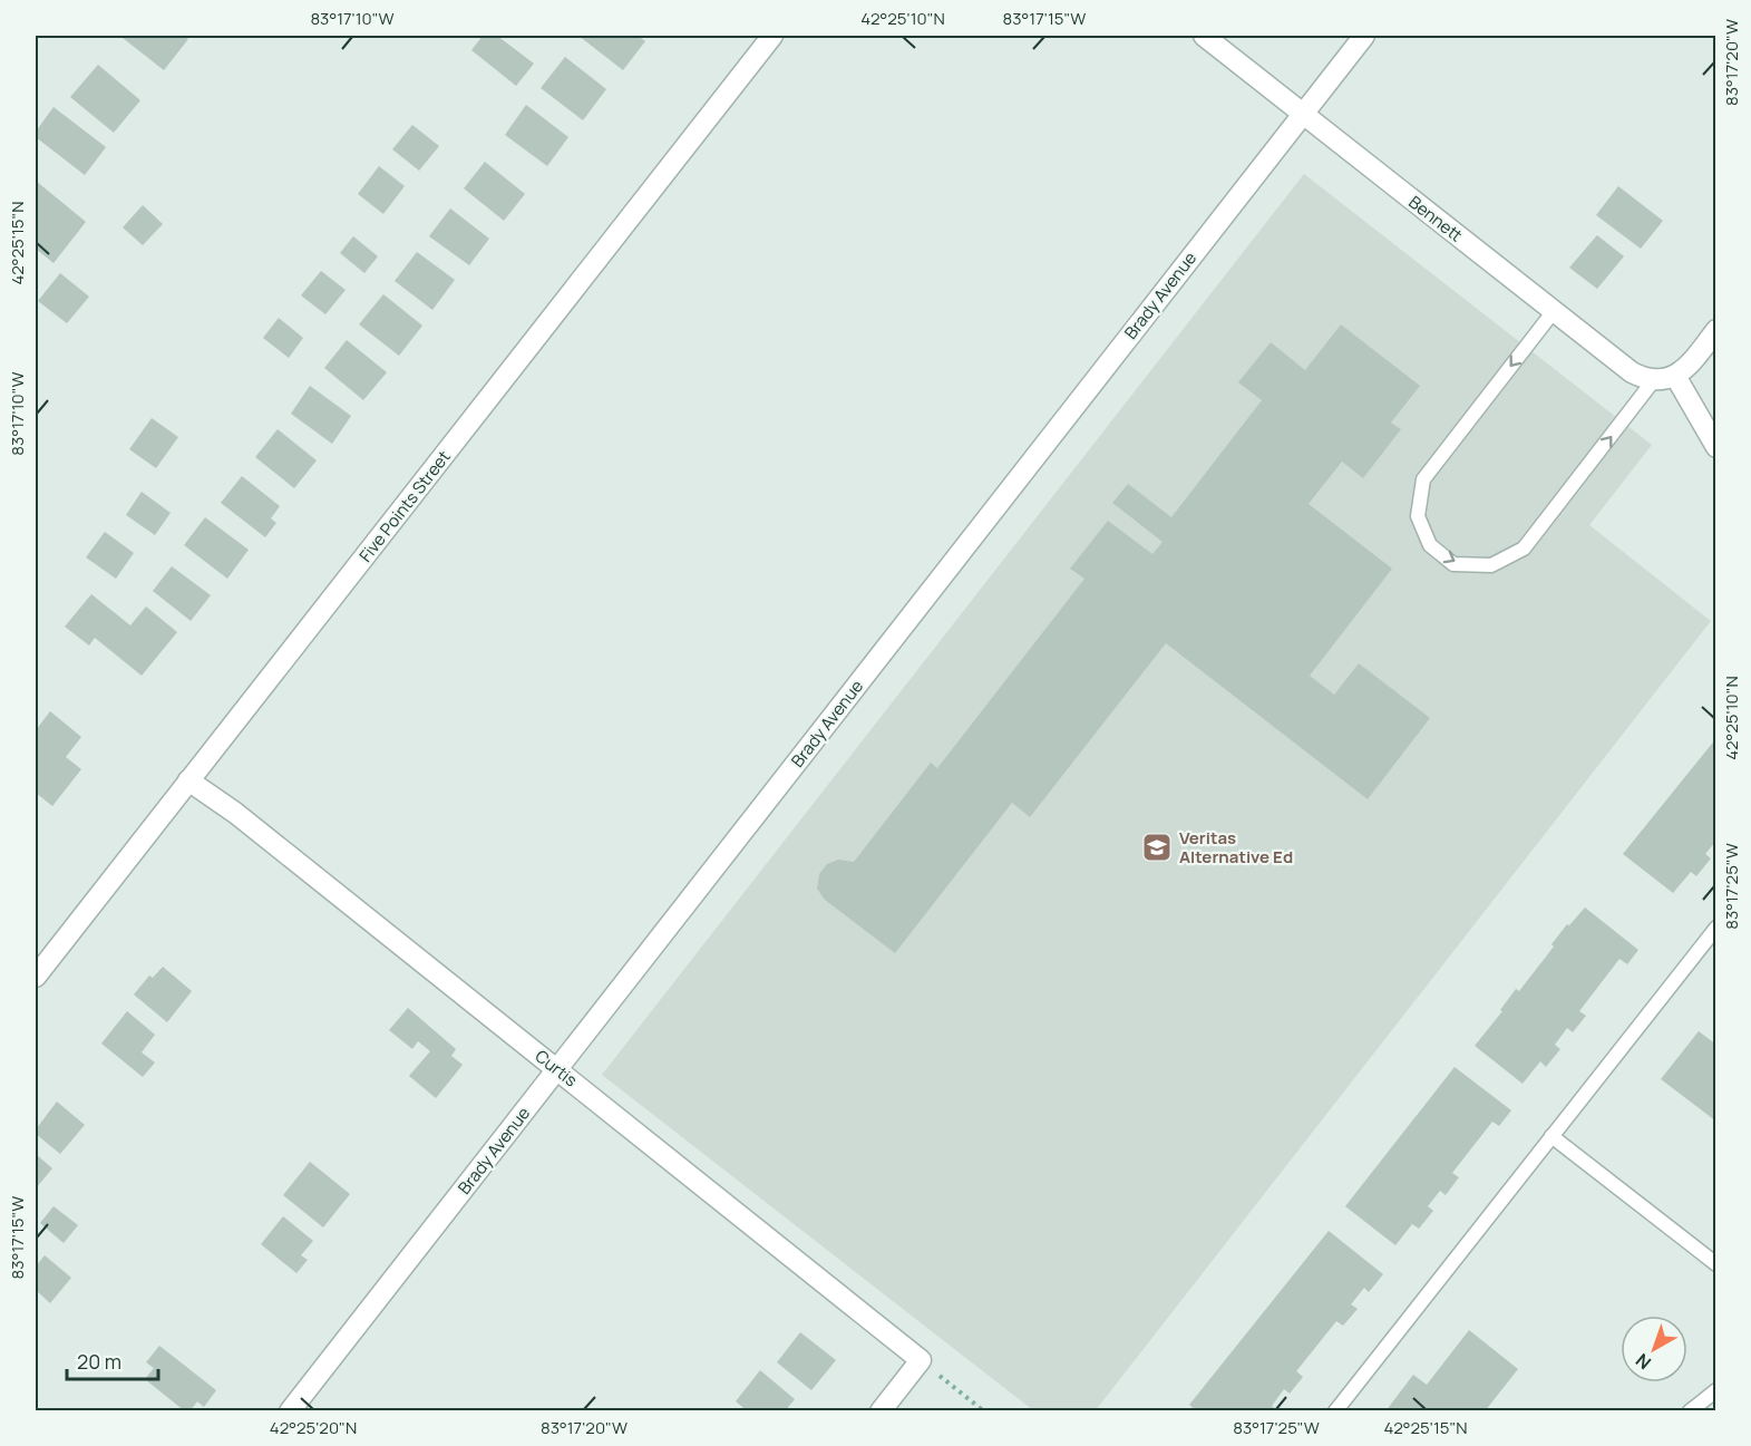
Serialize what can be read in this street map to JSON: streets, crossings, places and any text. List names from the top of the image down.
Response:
{
  "streets": {
    "street": [
      "Bennett",
      "Brady Avenue",
      "Five Points Street",
      "Curtis"
    ]
  },
  "crossings": [
    ["Bennett", "Brady Avenue"],
    ["Brady Avenue", "Curtis"],
    ["Five Points Street", "Curtis"]
  ],
  "places": {
    "school or university": ["Veritas Alternative Ed"]
  },
  "scale_bar": "20 m",
  "north": "bottom left",
  "coordinates": [
    "83°17'10\"W",
    "42°25'10\"N",
    "83°17'15\"W",
    "83°17'20\"W",
    "42°25'15\"N",
    "83°17'25\"W",
    "42°25'20\"N"
  ]
}
